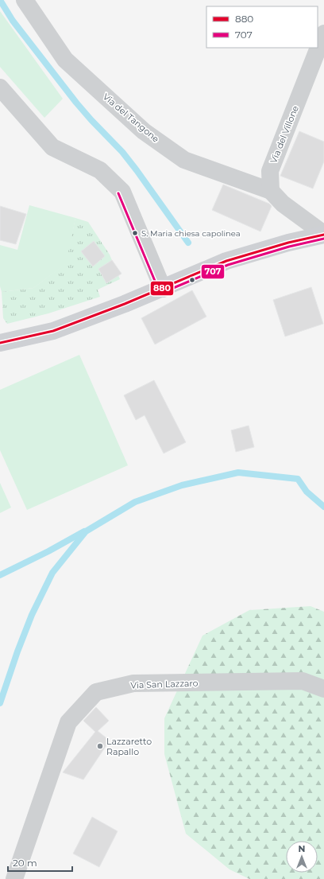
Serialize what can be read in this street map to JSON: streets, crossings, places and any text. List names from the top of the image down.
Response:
{
  "streets": {
    "street": ["Via del Tangone", "Via del Villone", "Via San Lazzaro"]
  },
  "crossings": [
    ["Via del Tangone", "Via del Villone"]
  ],
  "places": ["S. Maria chiesa capolinea", "Lazzaretto Rapallo"],
  "lines": ["transit line 707", "transit line 880"],
  "legend": ["880", "707"],
  "scale_bar": "20 m",
  "north": "top"
}
